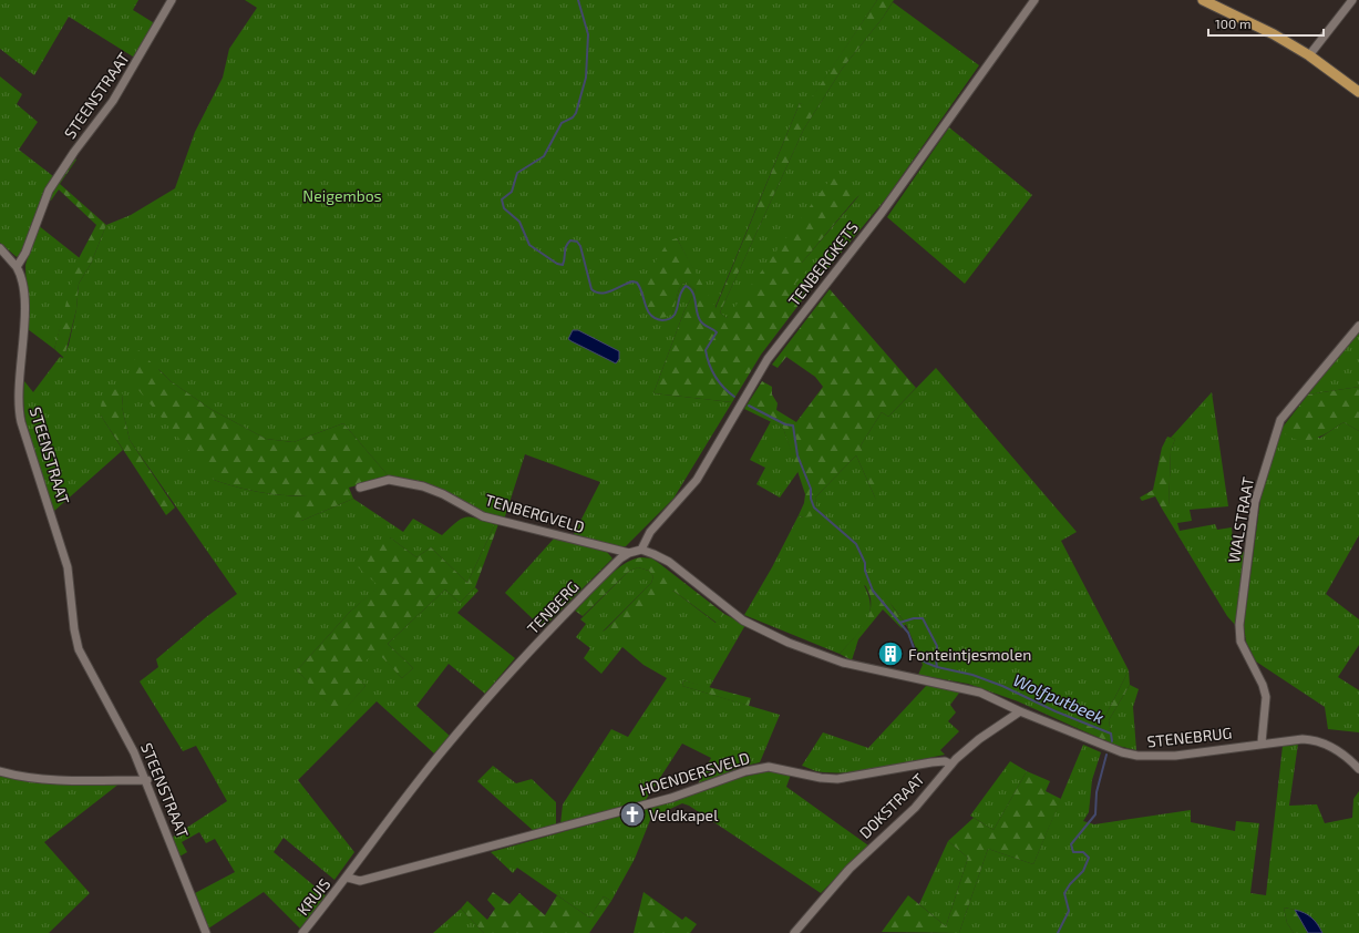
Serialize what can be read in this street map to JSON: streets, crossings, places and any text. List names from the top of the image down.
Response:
{
  "streets": {
    "street": [
      "STEENSTRAAT",
      "TENBERGKETS",
      "TENBERGVELD",
      "WALSTRAAT",
      "TENBERG",
      "STENEBRUG",
      "HOENDERSVELD",
      "DOKSTRAAT",
      "KRUIS"
    ]
  },
  "crossings": [
    ["TENBERGKETS", "TENBERG"],
    ["TENBERGKETS", "STENEBRUG"],
    ["TENBERGVELD", "TENBERG"],
    ["WALSTRAAT", "STENEBRUG"],
    ["TENBERG", "STENEBRUG"],
    ["TENBERG", "HOENDERSVELD"],
    ["TENBERG", "KRUIS"],
    ["STENEBRUG", "DOKSTRAAT"],
    ["HOENDERSVELD", "DOKSTRAAT"],
    ["HOENDERSVELD", "KRUIS"]
  ],
  "water": ["Wolfputbeek"],
  "parks": ["Neigembos"],
  "places": {
    "building": ["Fonteintjesmolen"],
    "church": ["Veldkapel"]
  },
  "scale_bar": "100 m"
}
